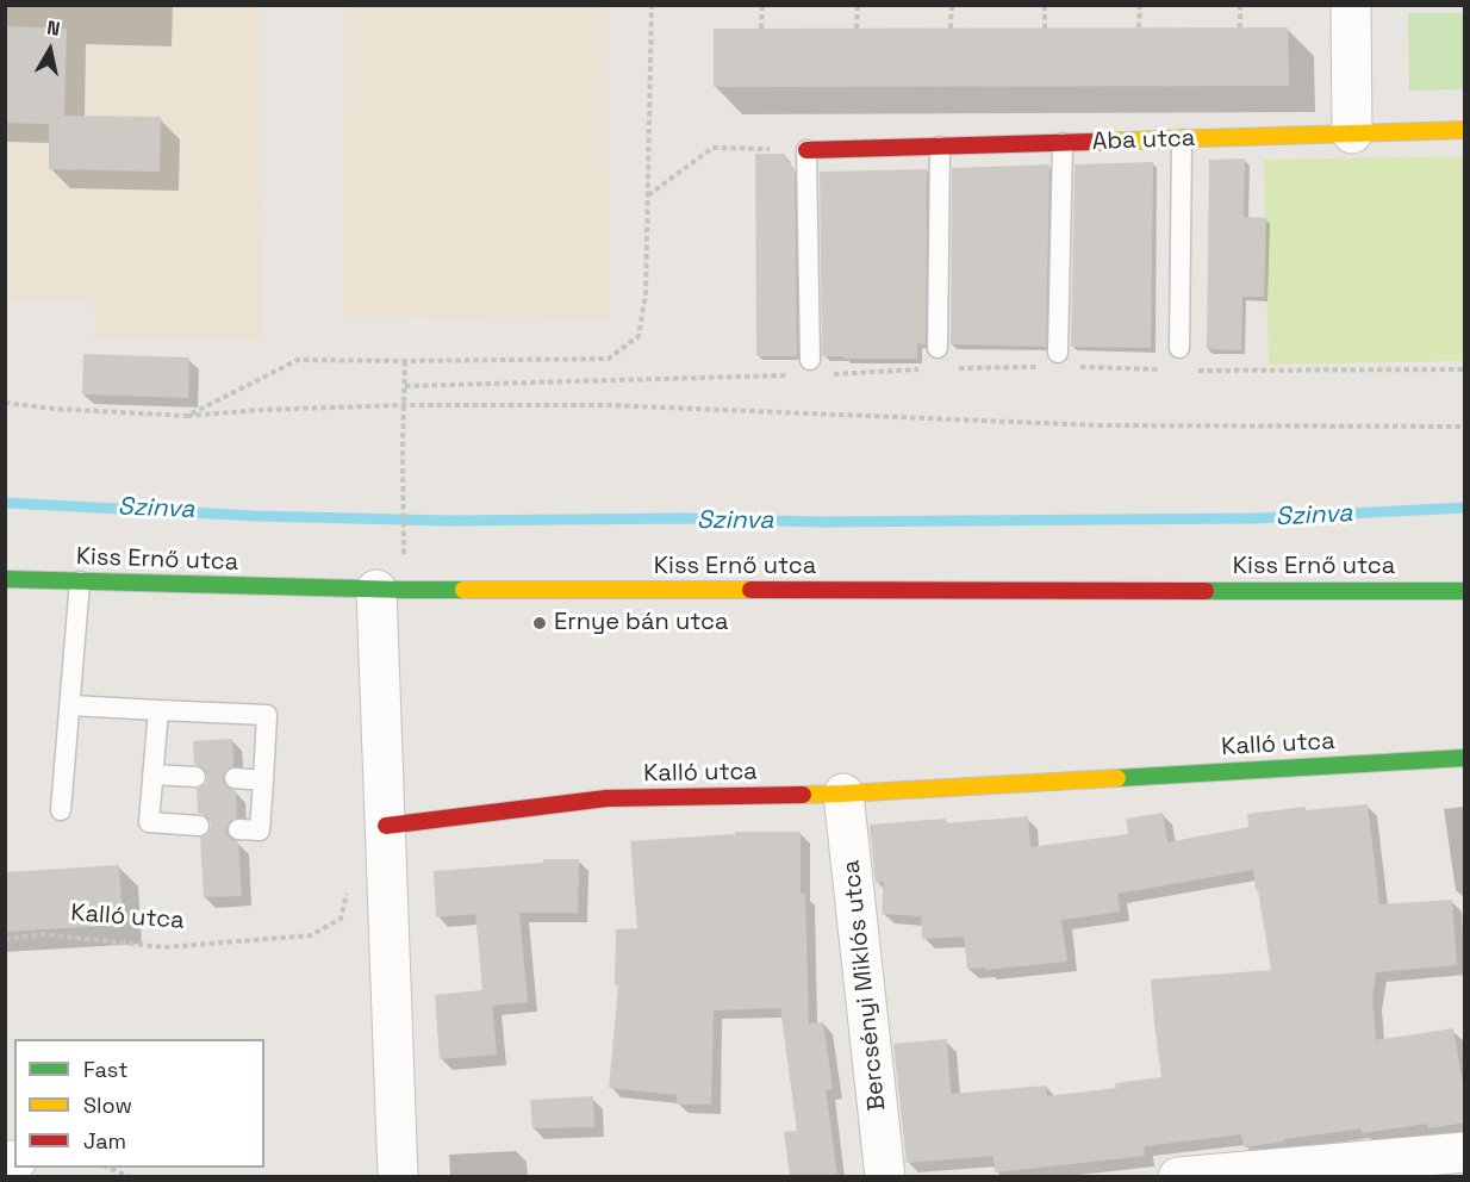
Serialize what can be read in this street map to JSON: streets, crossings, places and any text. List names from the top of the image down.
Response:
{
  "streets": {
    "street": [
      "Aba utca",
      "Kiss Ernő utca",
      "Kalló utca",
      "Bercsényi Miklós utca"
    ]
  },
  "crossings": [
    ["Kalló utca", "Bercsényi Miklós utca"]
  ],
  "water": ["Szinva"],
  "places": ["Ernye bán utca"],
  "legend": ["Fast", "Slow", "Jam"],
  "north": "top"
}
